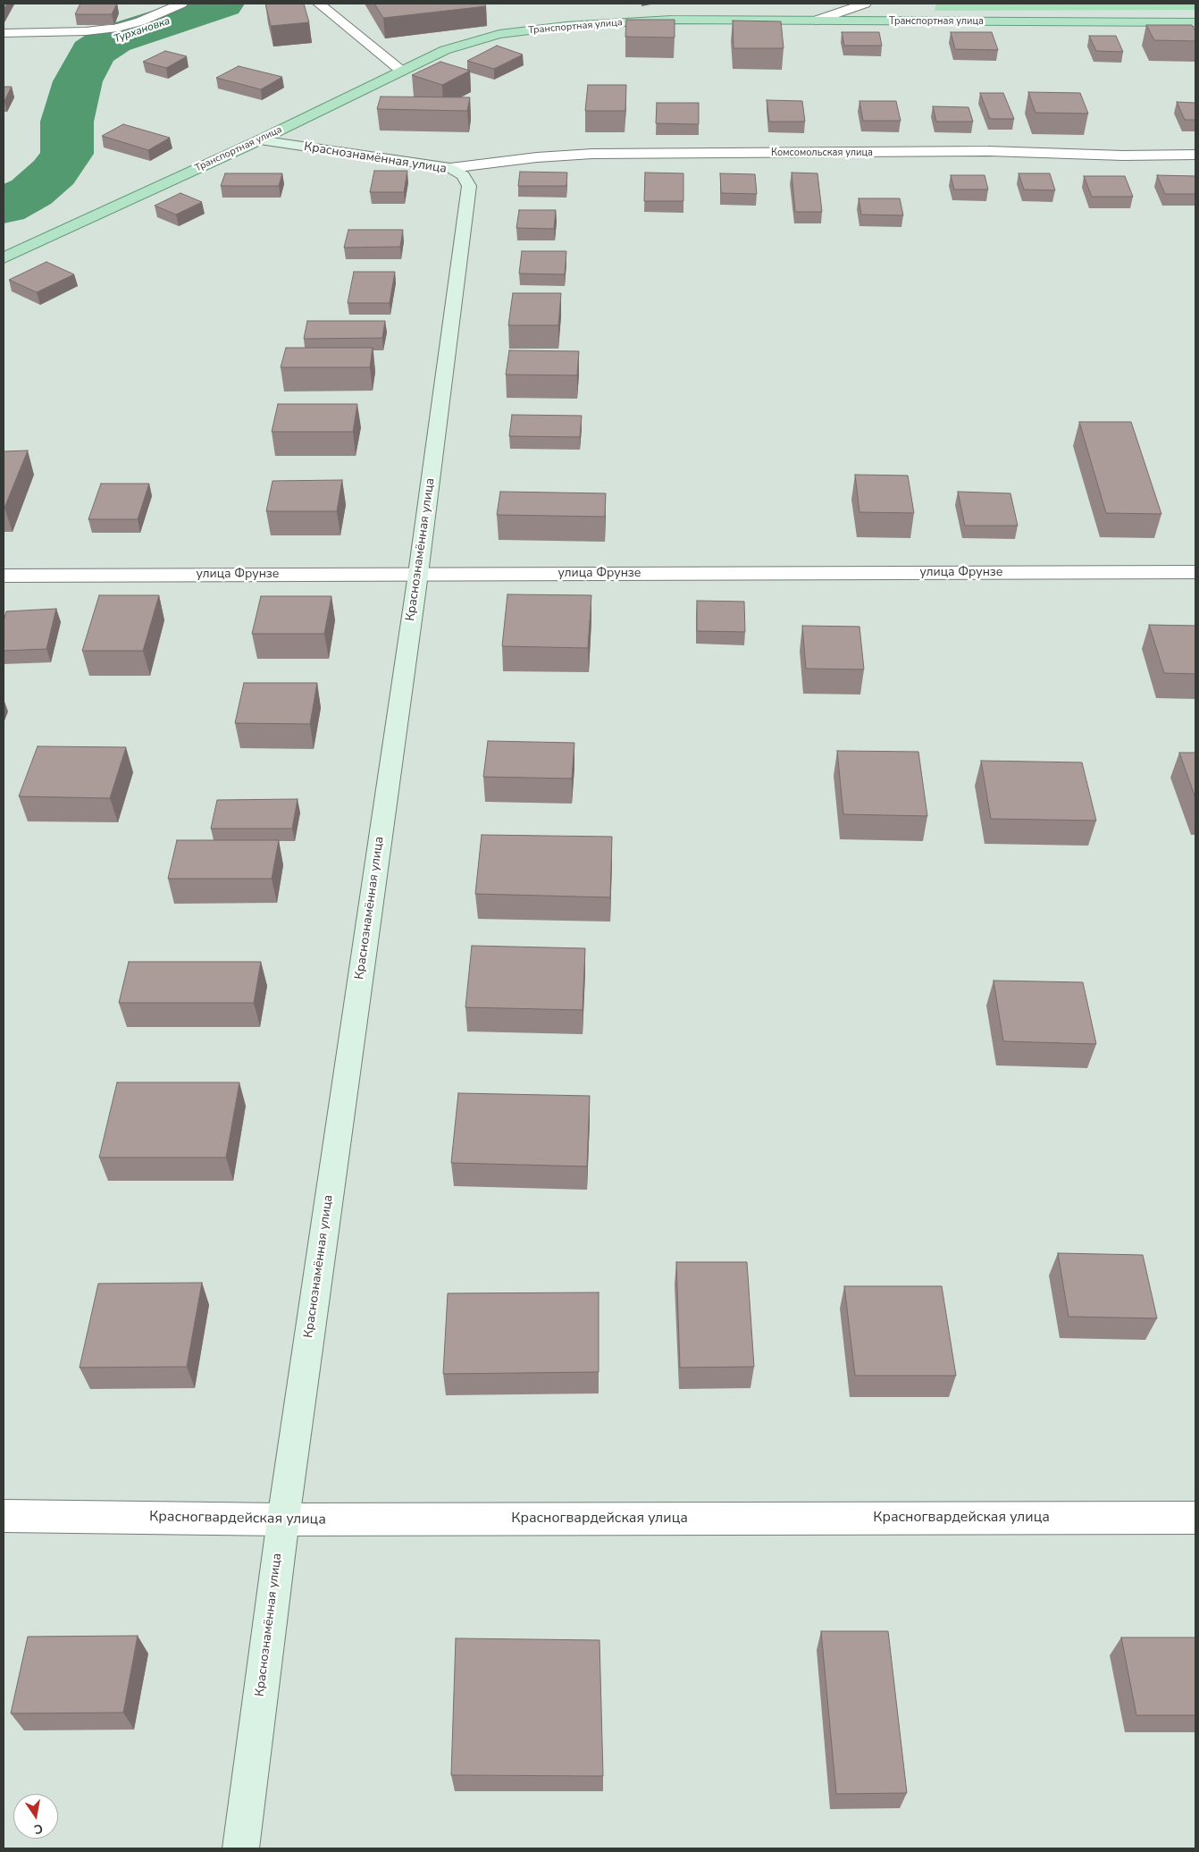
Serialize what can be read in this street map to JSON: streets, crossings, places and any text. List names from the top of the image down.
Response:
{
  "streets": {
    "main road": ["Транспортная улица"],
    "street": [
      "Комсомольская улица",
      "Краснознамённая улица",
      "улица Фрунзе",
      "Красногвардейская улица"
    ]
  },
  "crossings": [
    ["Транспортная улица", "Краснознамённая улица"],
    ["Комсомольская улица", "Краснознамённая улица"],
    ["Краснознамённая улица", "улица Фрунзе"],
    ["Краснознамённая улица", "Красногвардейская улица"]
  ],
  "water": ["Турхановка"],
  "north": "bottom"
}
